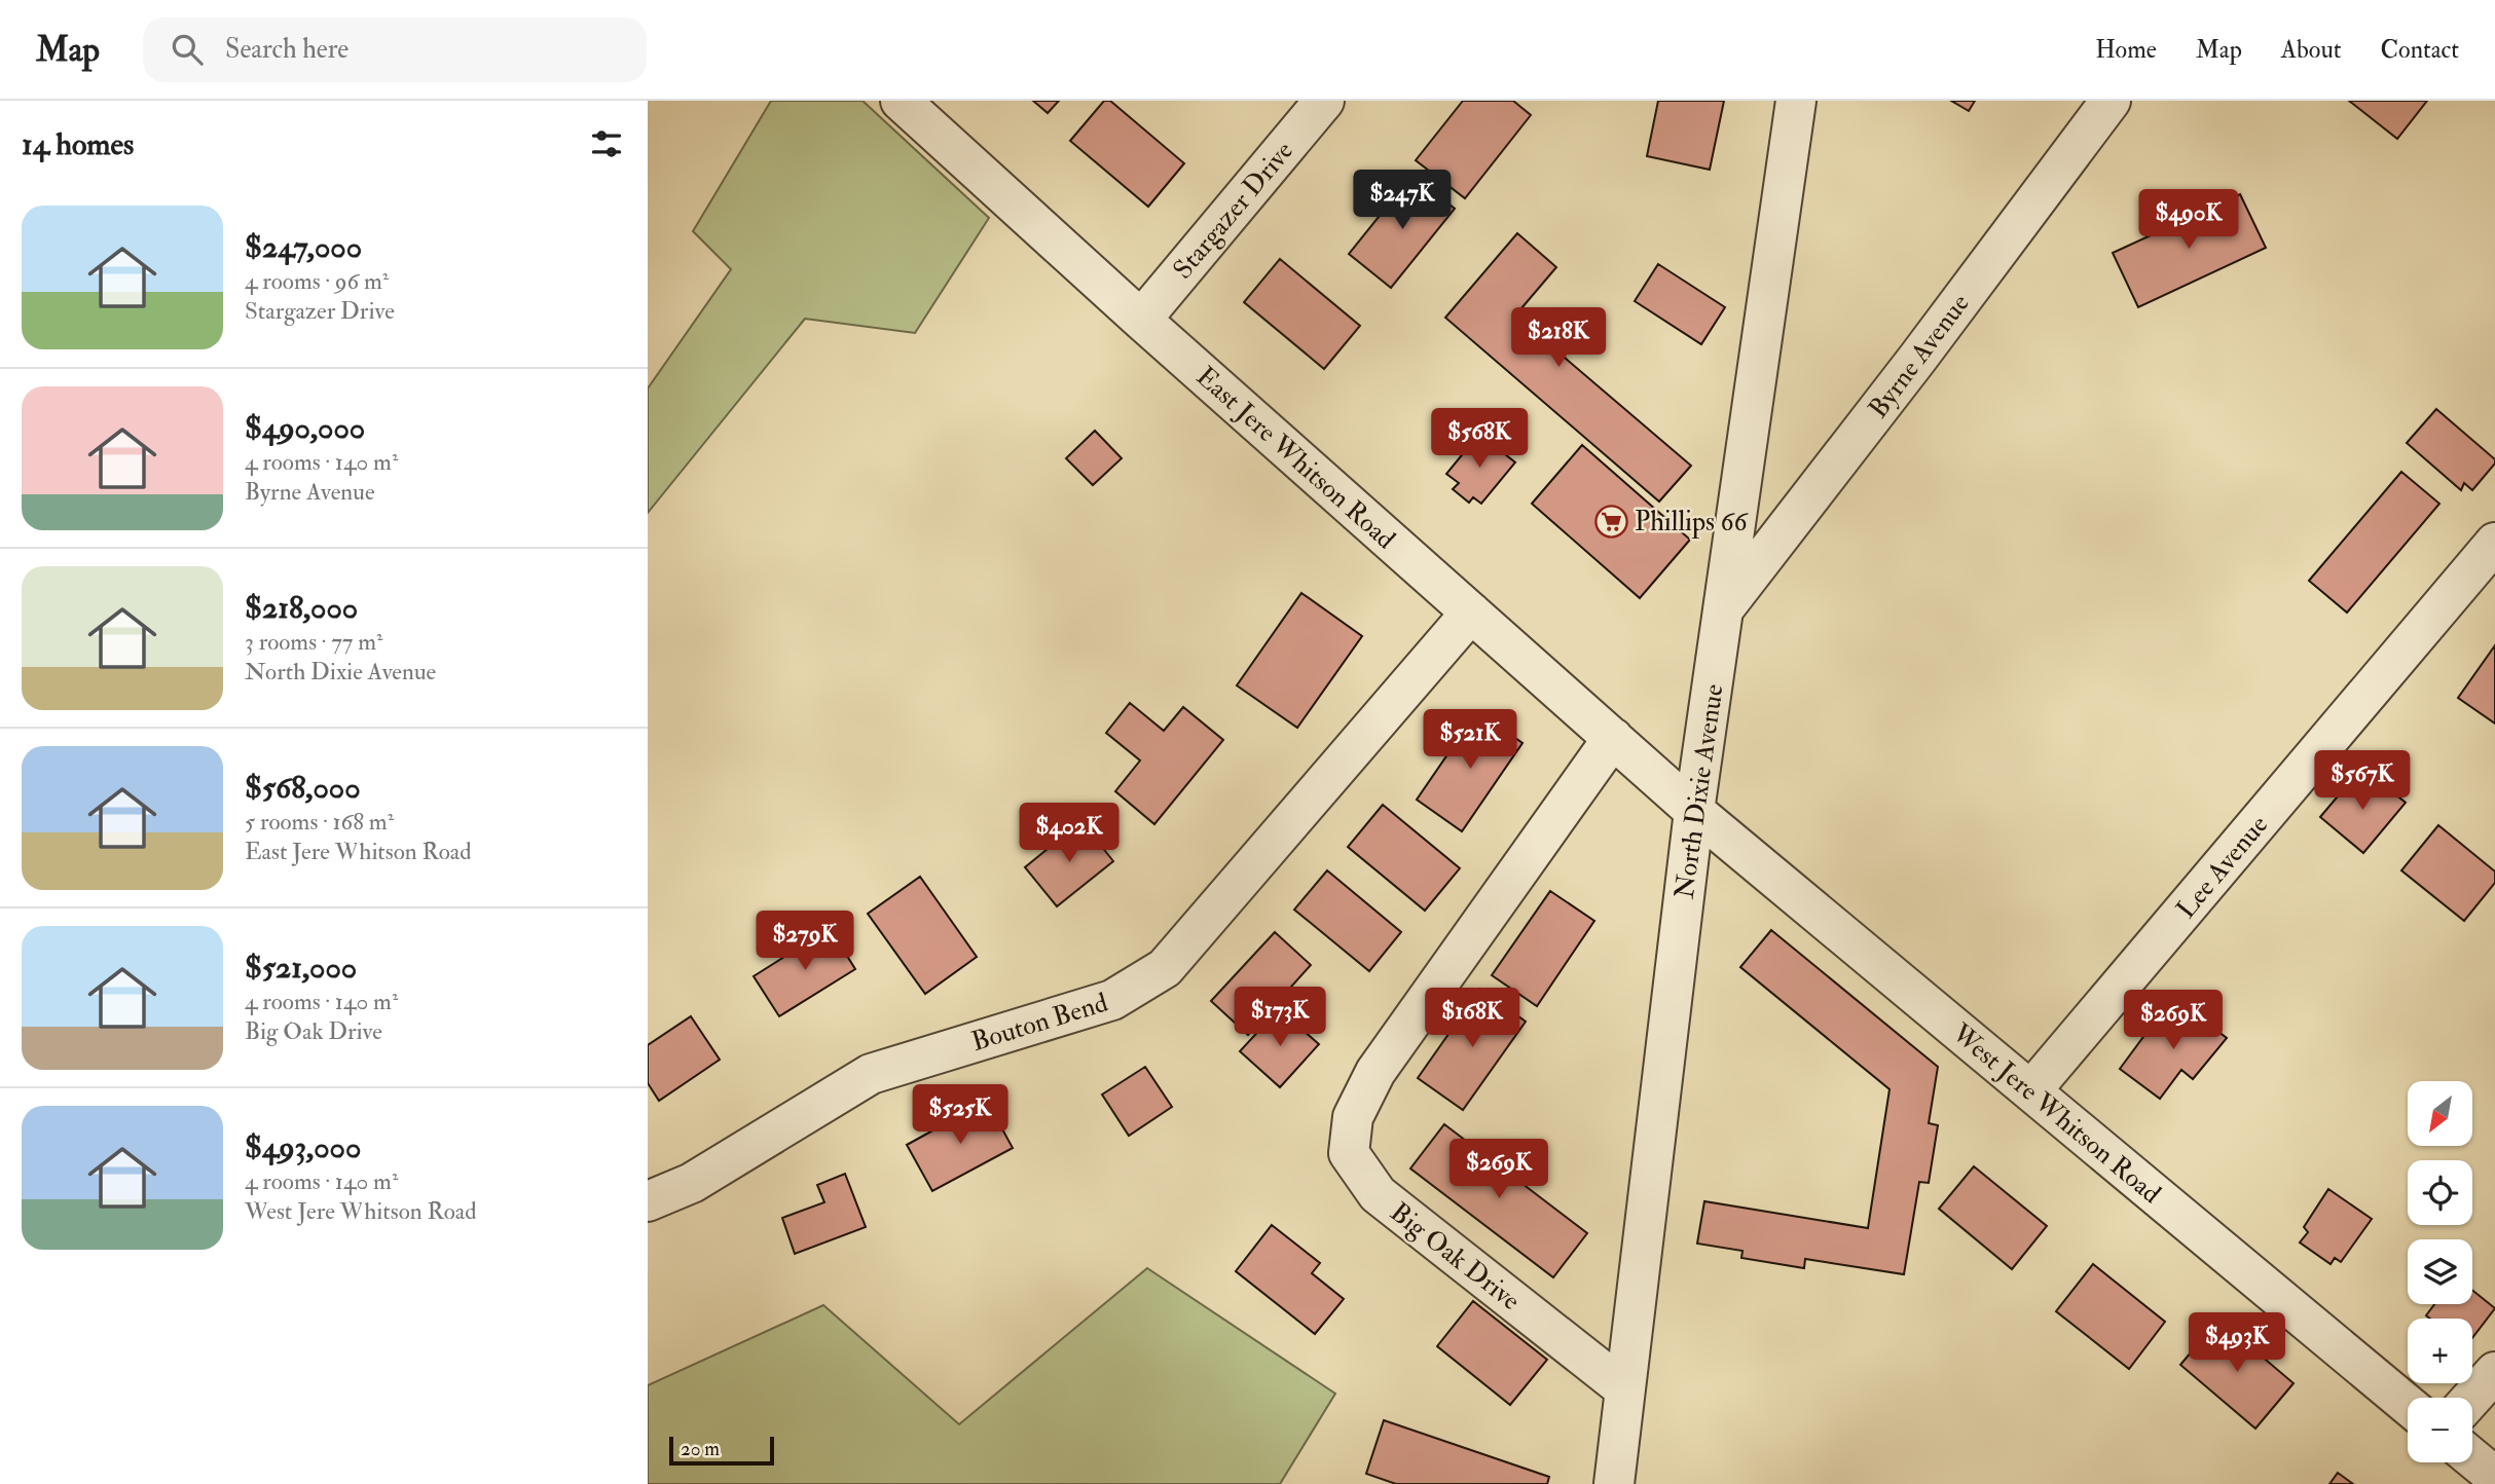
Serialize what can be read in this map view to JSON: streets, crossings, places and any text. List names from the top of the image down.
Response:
{
  "streets": {
    "street": [
      "Stargazer Drive",
      "Byrne Avenue",
      "East Jere Whitson Road",
      "North Dixie Avenue",
      "Lee Avenue",
      "Bouton Bend",
      "West Jere Whitson Road",
      "Big Oak Drive"
    ]
  },
  "crossings": [
    ["Stargazer Drive", "East Jere Whitson Road"],
    ["Byrne Avenue", "North Dixie Avenue"],
    ["East Jere Whitson Road", "North Dixie Avenue"],
    ["East Jere Whitson Road", "Bouton Bend"],
    ["East Jere Whitson Road", "West Jere Whitson Road"],
    ["East Jere Whitson Road", "Big Oak Drive"],
    ["North Dixie Avenue", "West Jere Whitson Road"],
    ["North Dixie Avenue", "Big Oak Drive"],
    ["Lee Avenue", "West Jere Whitson Road"]
  ],
  "places": {
    "supermarket": ["Phillips 66"]
  },
  "scale_bar": "20 m",
  "north": "bottom left",
  "page": {
    "header": "Map",
    "search": "Search here",
    "nav": [
      "Home",
      "Map",
      "About",
      "Contact"
    ],
    "heading": "14 homes",
    "price": [
      "$247K",
      "$490K",
      "$218K",
      "$568K",
      "$521K",
      "$567K",
      "$402K",
      "$279K",
      "$173K",
      "$168K",
      "$269K",
      "$525K",
      "$269K",
      "$493K"
    ],
    "list": [
      {
        "name": "$247,000",
        "note": "4 rooms · 96 m² · Stargazer Drive"
      },
      {
        "name": "$490,000",
        "note": "4 rooms · 140 m² · Byrne Avenue"
      },
      {
        "name": "$218,000",
        "note": "3 rooms · 77 m² · North Dixie Avenue"
      },
      {
        "name": "$568,000",
        "note": "5 rooms · 168 m² · East Jere Whitson Road"
      },
      {
        "name": "$521,000",
        "note": "4 rooms · 140 m² · Big Oak Drive"
      },
      {
        "name": "$493,000",
        "note": "4 rooms · 140 m² · West Jere Whitson Road"
      }
    ],
    "map_buttons": ["+", "−"],
    "scale": "20 m"
  }
}
